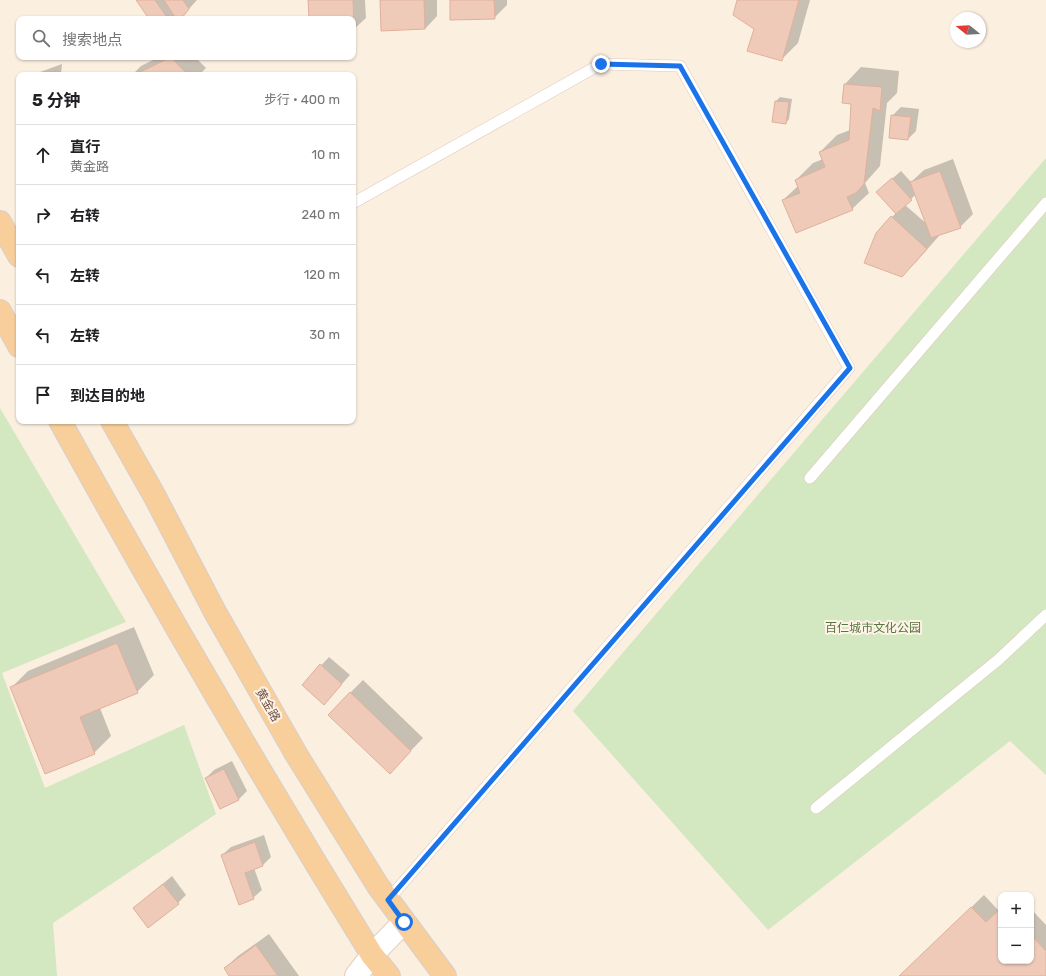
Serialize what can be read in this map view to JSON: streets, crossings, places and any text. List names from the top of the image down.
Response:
{
  "streets": {
    "main road": ["黄金路"]
  },
  "parks": ["百仁城市文化公园"],
  "north": "left",
  "page": {
    "search": "搜索地点",
    "heading": ["5 分钟", "步行 · 400 m"],
    "list": [
      ["直行", "黄金路", "10 m"],
      ["右转", "240 m"],
      ["左转", "120 m"],
      ["左转", "30 m"],
      "到达目的地"
    ],
    "map_buttons": ["+", "−"]
  }
}
